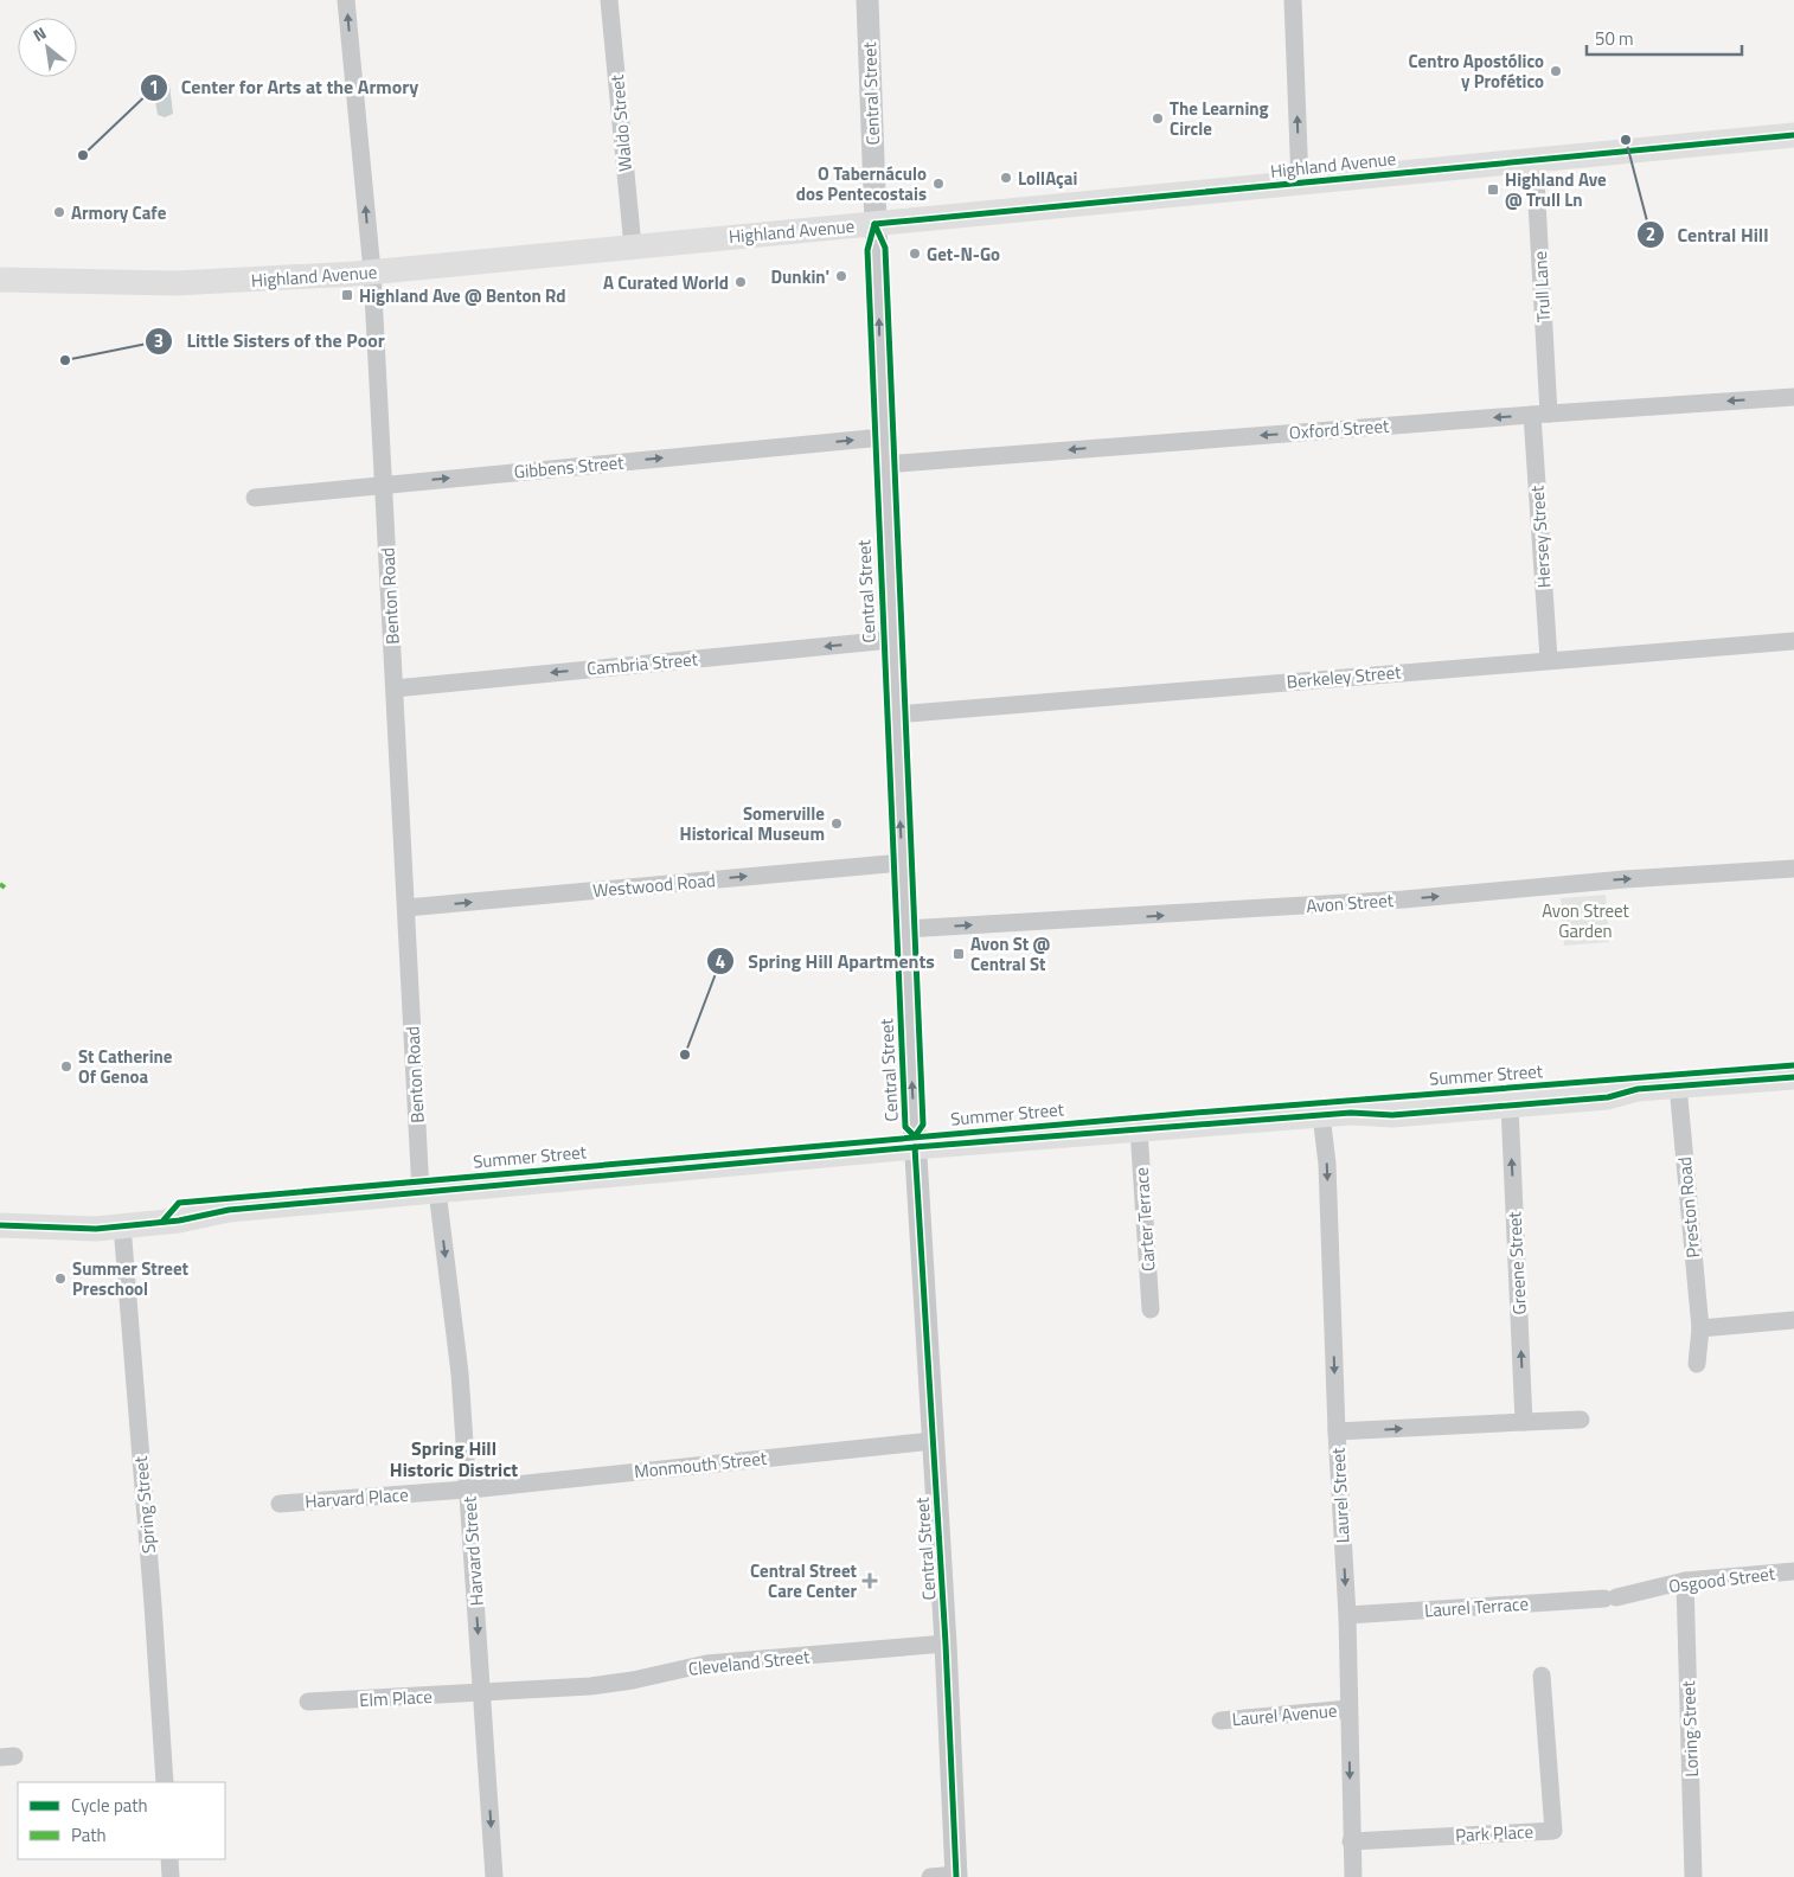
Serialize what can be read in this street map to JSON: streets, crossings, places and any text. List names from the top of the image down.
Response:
{
  "streets": {
    "main road": ["Highland Avenue", "Summer Street"],
    "street": [
      "Central Street",
      "Waldo Street",
      "Trull Lane",
      "Oxford Street",
      "Gibbens Street",
      "Hersey Street",
      "Benton Road",
      "Cambria Street",
      "Berkeley Street",
      "Westwood Road",
      "Avon Street",
      "Preston Road",
      "Carter Terrace",
      "Greene Street",
      "Monmouth Street",
      "Laurel Street",
      "Harvard Place",
      "Spring Street",
      "Harvard Street",
      "Osgood Street",
      "Laurel Terrace",
      "Cleveland Street",
      "Elm Place",
      "Laurel Avenue",
      "Loring Street",
      "Park Place"
    ]
  },
  "crossings": [
    ["Central Street", "Highland Avenue"],
    ["Central Street", "Oxford Street"],
    ["Central Street", "Gibbens Street"],
    ["Central Street", "Cambria Street"],
    ["Central Street", "Berkeley Street"],
    ["Central Street", "Westwood Road"],
    ["Central Street", "Avon Street"],
    ["Central Street", "Summer Street"],
    ["Central Street", "Monmouth Street"],
    ["Central Street", "Cleveland Street"],
    ["Waldo Street", "Highland Avenue"],
    ["Highland Avenue", "Trull Lane"],
    ["Highland Avenue", "Benton Road"],
    ["Trull Lane", "Oxford Street"],
    ["Trull Lane", "Hersey Street"],
    ["Oxford Street", "Hersey Street"],
    ["Gibbens Street", "Benton Road"],
    ["Hersey Street", "Berkeley Street"],
    ["Benton Road", "Cambria Street"],
    ["Benton Road", "Westwood Road"],
    ["Benton Road", "Summer Street"],
    ["Benton Road", "Harvard Street"],
    ["Summer Street", "Preston Road"],
    ["Summer Street", "Carter Terrace"],
    ["Summer Street", "Greene Street"],
    ["Summer Street", "Laurel Street"],
    ["Summer Street", "Spring Street"],
    ["Summer Street", "Harvard Street"],
    ["Monmouth Street", "Harvard Place"],
    ["Monmouth Street", "Harvard Street"],
    ["Laurel Street", "Laurel Terrace"],
    ["Laurel Street", "Laurel Avenue"],
    ["Laurel Street", "Park Place"],
    ["Harvard Place", "Harvard Street"],
    ["Harvard Street", "Cleveland Street"],
    ["Harvard Street", "Elm Place"],
    ["Osgood Street", "Laurel Terrace"],
    ["Osgood Street", "Loring Street"],
    ["Cleveland Street", "Elm Place"]
  ],
  "one_way": [
    "Oxford Street",
    "Gibbens Street",
    "Cambria Street",
    "Westwood Road",
    "Avon Street",
    "Greene Street",
    "Laurel Street",
    "Harvard Street"
  ],
  "districts": ["Spring Hill Historic District"],
  "parks": ["Avon Street Garden"],
  "places": {
    "other": [
      "Centro Apostólico y Profético",
      "The Learning Circle",
      "Central Hill",
      "Center for Arts at the Armory",
      "LollAçai",
      "O Tabernáculo dos Pentecostais",
      "Armory Cafe",
      "Get-N-Go",
      "Dunkin'",
      "A Curated World",
      "Little Sisters of the Poor",
      "Somerville Historical Museum",
      "Spring Hill Apartments",
      "St Catherine Of Genoa",
      "Summer Street Preschool"
    ],
    "transit": ["Highland Ave @ Trull Ln", "Highland Ave @ Benton Rd", "Avon St @ Central St"],
    "health": ["Central Street Care Center"]
  },
  "legend": ["Cycle path", "Path"],
  "scale_bar": "50 m",
  "north": "top left"
}
